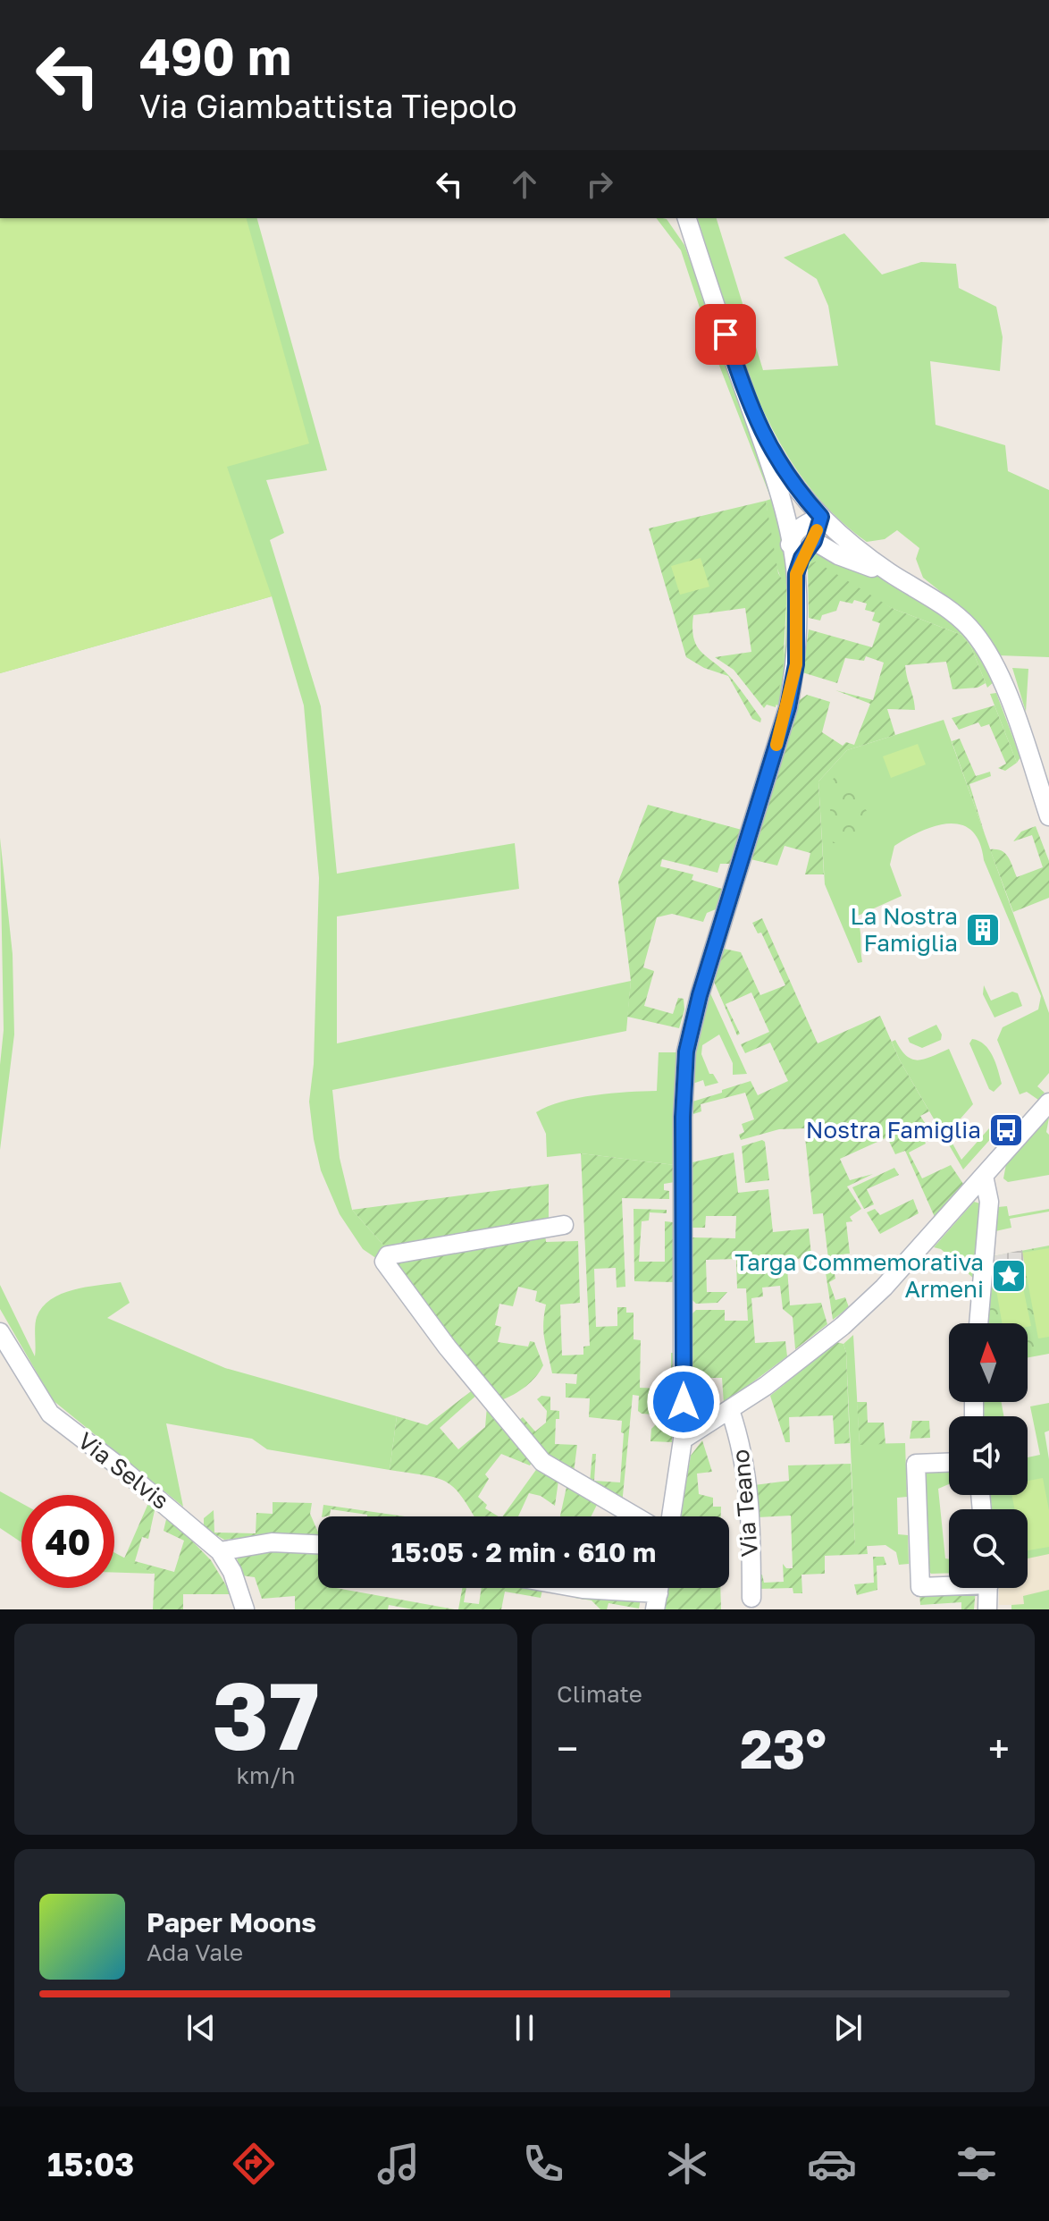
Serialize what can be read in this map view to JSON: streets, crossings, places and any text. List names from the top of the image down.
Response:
{
  "streets": {
    "street": ["Via Selvis", "Via Teano"]
  },
  "places": {
    "building": ["La Nostra Famiglia"],
    "bus stop": ["Nostra Famiglia"],
    "place": ["Targa Commemorativa Armeni"]
  },
  "north": "top",
  "page": {
    "turn": ["490 m", "Via Giambattista Tiepolo"],
    "limit": "40",
    "trip": "15:05 · 2 min · 610 m",
    "tile": [
      ["37", "km/h"],
      "Climate"
    ],
    "heat": ["−", "23°", "+"],
    "song": ["Paper Moons", "Ada Vale"],
    "tabs": "15:03"
  }
}
